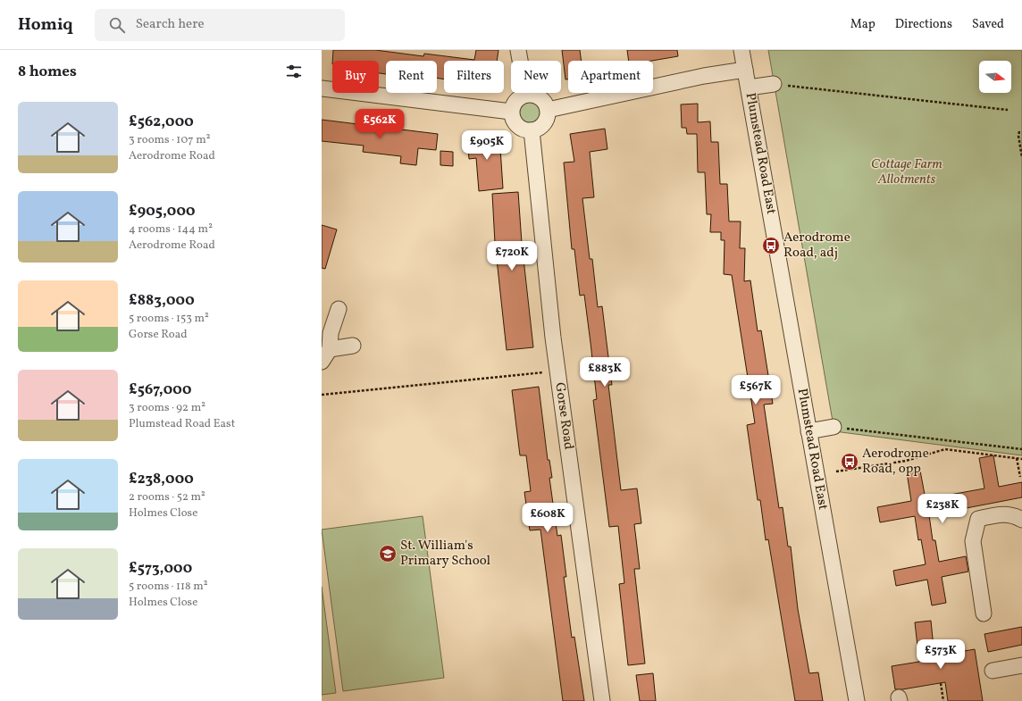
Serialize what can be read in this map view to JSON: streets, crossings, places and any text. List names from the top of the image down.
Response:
{
  "streets": {
    "street": ["Plumstead Road East", "Gorse Road"]
  },
  "parks": ["Cottage Farm Allotments"],
  "places": {
    "bus stop": ["Aerodrome Road, adj", "Aerodrome Road, opp"],
    "school or university": ["St. William's Primary School"]
  },
  "north": "right",
  "page": {
    "header": "Homiq",
    "search": "Search here",
    "nav": ["Map", "Directions", "Saved"],
    "heading": "8 homes",
    "chip": [
      "Buy",
      "Rent",
      "Filters",
      "New",
      "Apartment"
    ],
    "list": [
      {
        "name": "£562,000",
        "note": "3 rooms · 107 m² · Aerodrome Road"
      },
      {
        "name": "£905,000",
        "note": "4 rooms · 144 m² · Aerodrome Road"
      },
      {
        "name": "£883,000",
        "note": "5 rooms · 153 m² · Gorse Road"
      },
      {
        "name": "£567,000",
        "note": "3 rooms · 92 m² · Plumstead Road East"
      },
      {
        "name": "£238,000",
        "note": "2 rooms · 52 m² · Holmes Close"
      },
      {
        "name": "£573,000",
        "note": "5 rooms · 118 m² · Holmes Close"
      }
    ],
    "price": [
      "£562K",
      "£905K",
      "£720K",
      "£883K",
      "£567K",
      "£238K",
      "£608K",
      "£573K"
    ]
  }
}
